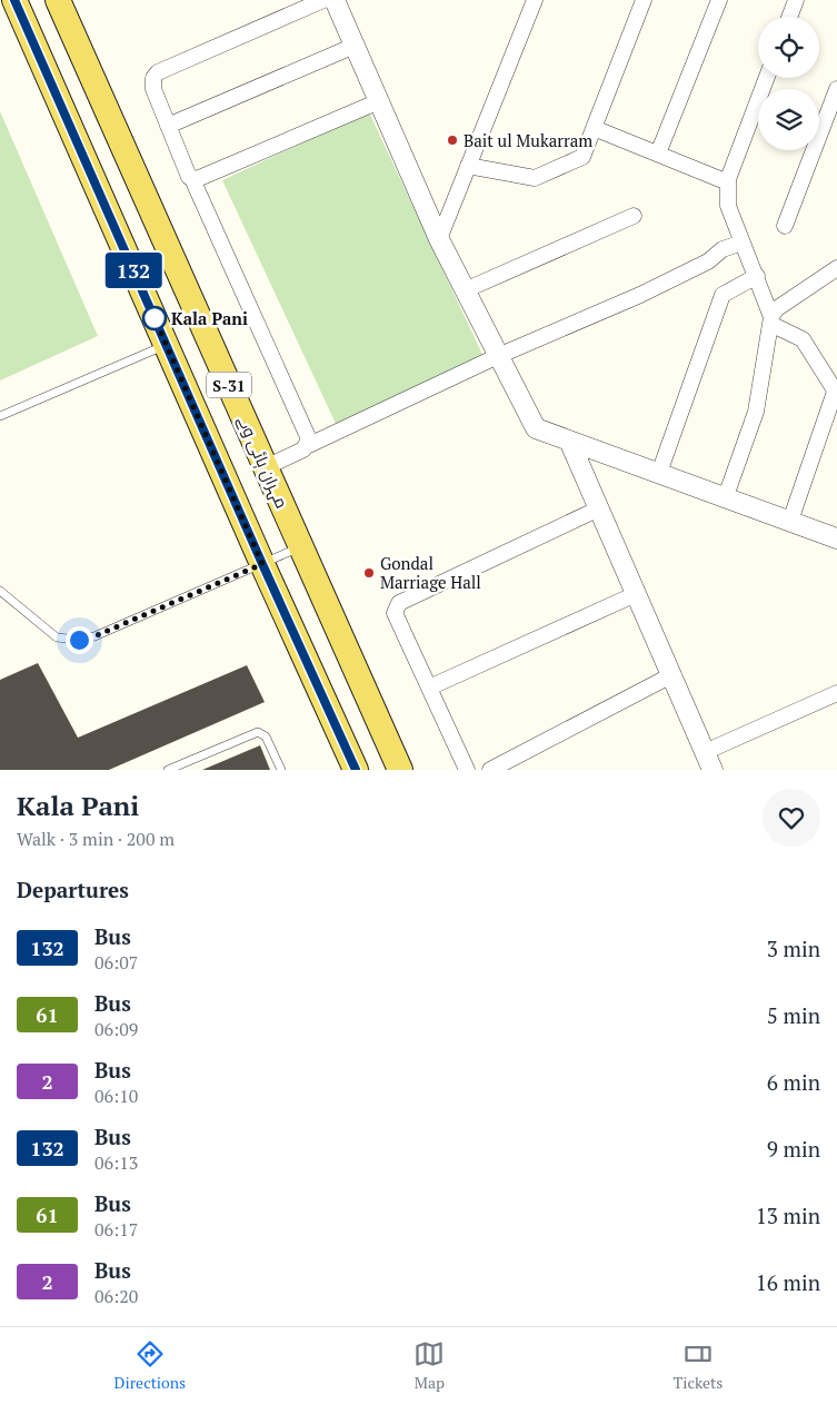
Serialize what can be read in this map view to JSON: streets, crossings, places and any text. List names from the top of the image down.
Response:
{
  "streets": {
    "main road": ["S-31", "مہران ہائی وے"]
  },
  "places": ["Bait ul Mukarram", "Kala Pani", "Gondal Marriage Hall"],
  "lines": ["bus line 132"],
  "page": {
    "on_map": "132",
    "heading": [
      ["Kala Pani", "Walk · 3 min · 200 m"],
      "Departures"
    ],
    "list": [
      {
        "mark": "132",
        "name": "Bus",
        "note": "06:07",
        "value": "3 min"
      },
      {
        "mark": "61",
        "name": "Bus",
        "note": "06:09",
        "value": "5 min"
      },
      {
        "mark": "2",
        "name": "Bus",
        "note": "06:10",
        "value": "6 min"
      },
      {
        "mark": "132",
        "name": "Bus",
        "note": "06:13",
        "value": "9 min"
      },
      {
        "mark": "61",
        "name": "Bus",
        "note": "06:17",
        "value": "13 min"
      },
      {
        "mark": "2",
        "name": "Bus",
        "note": "06:20",
        "value": "16 min"
      }
    ],
    "tabs": ["Directions", "Map", "Tickets"]
  }
}
